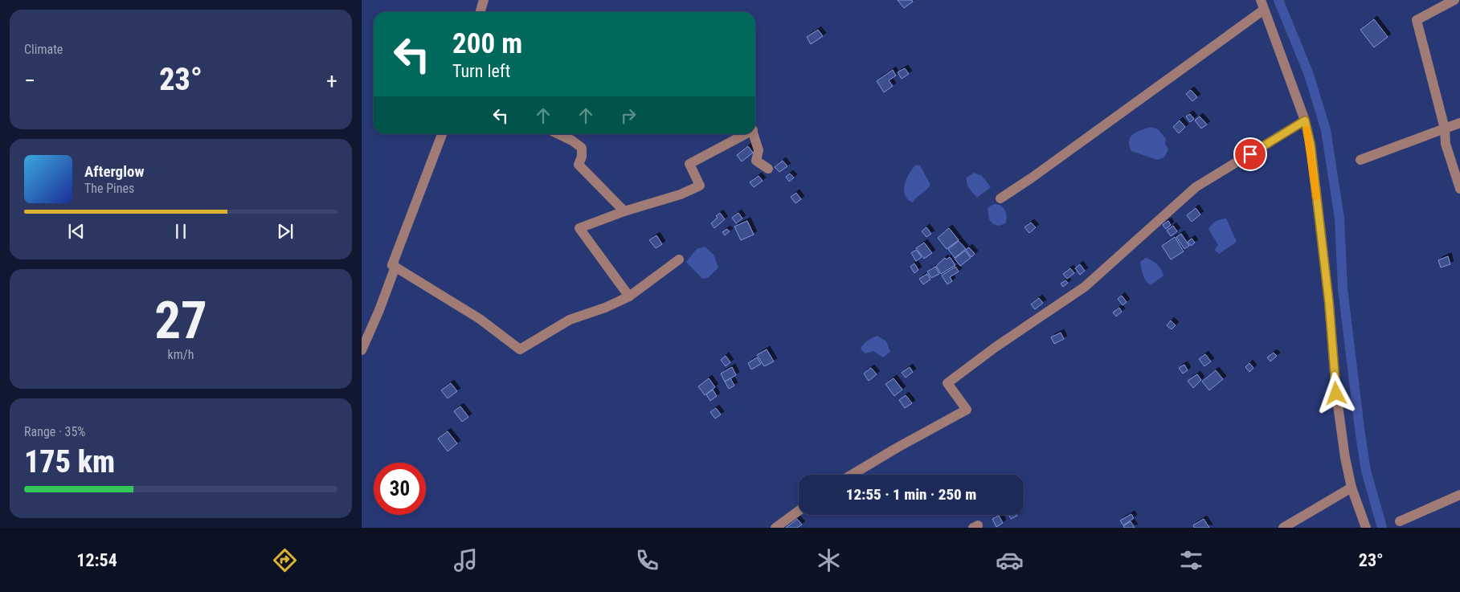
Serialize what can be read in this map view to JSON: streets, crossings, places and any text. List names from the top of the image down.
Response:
{
  "page": {
    "tile": [
      "Climate",
      ["27", "km/h"],
      ["Range · 35%", "175 km"]
    ],
    "turn": ["200 m", "Turn left"],
    "heat": ["−", "23°", "+"],
    "song": ["Afterglow", "The Pines"],
    "limit": "30",
    "trip": "12:55 · 1 min · 250 m",
    "tabs": ["12:54", "23°"]
  }
}
